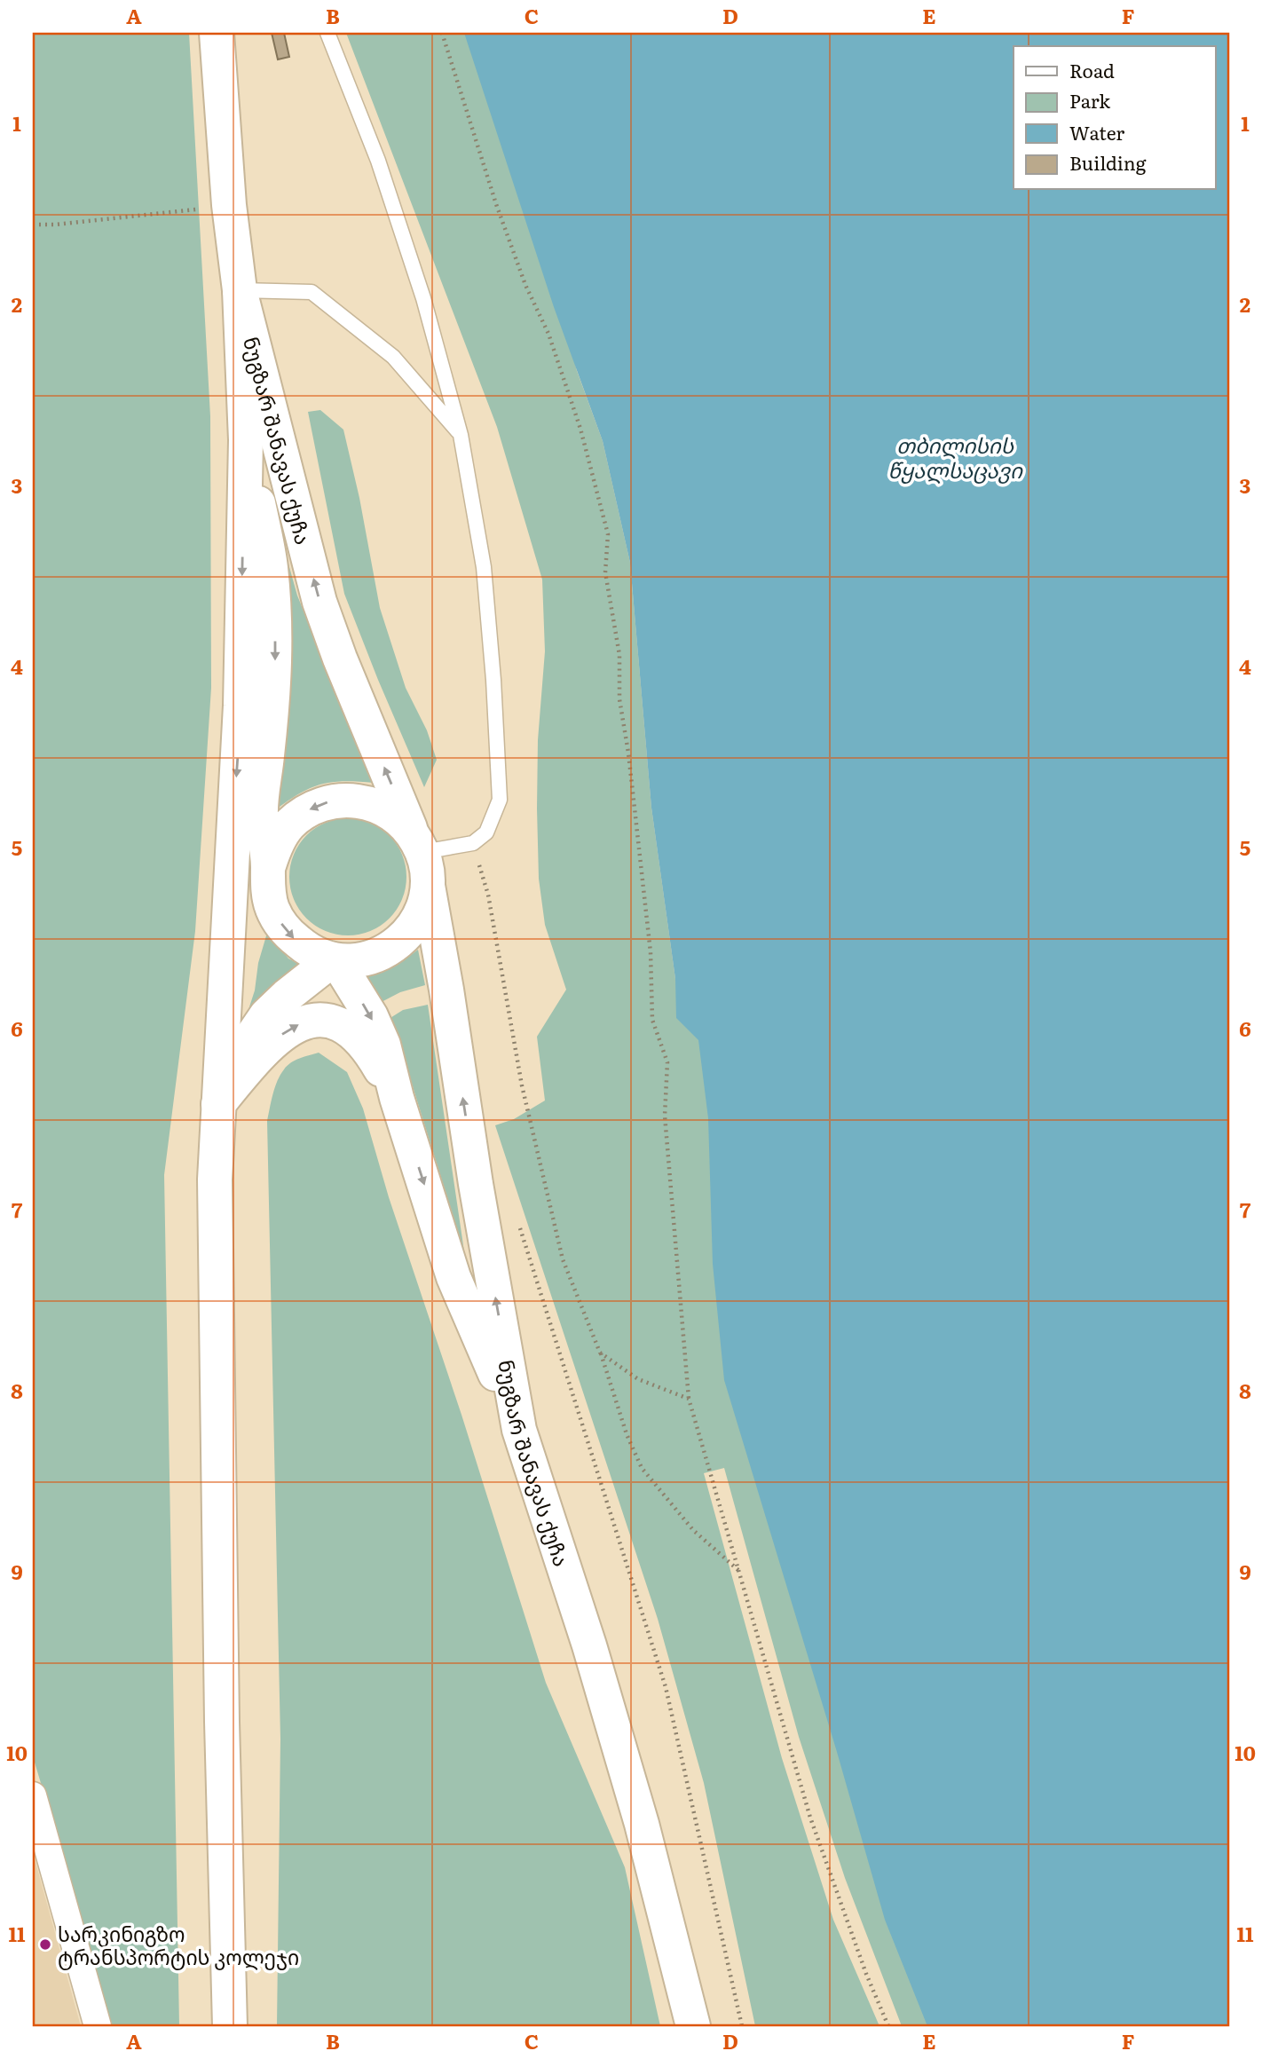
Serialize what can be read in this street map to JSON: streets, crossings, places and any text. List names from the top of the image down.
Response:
{
  "streets": {
    "main road": ["ნუგზარ შანავას ქუჩა"]
  },
  "water": ["თბილისის წყალსაცავი"],
  "places": ["სარკინიგზო ტრანსპორტის კოლეჯი"],
  "legend": [
    "Road",
    "Park",
    "Water",
    "Building"
  ],
  "grid": {
    "columns": [
      "A",
      "B",
      "C",
      "D",
      "E",
      "F"
    ],
    "rows": [
      "1",
      "2",
      "3",
      "4",
      "5",
      "6",
      "7",
      "8",
      "9",
      "10",
      "11"
    ]
  }
}
